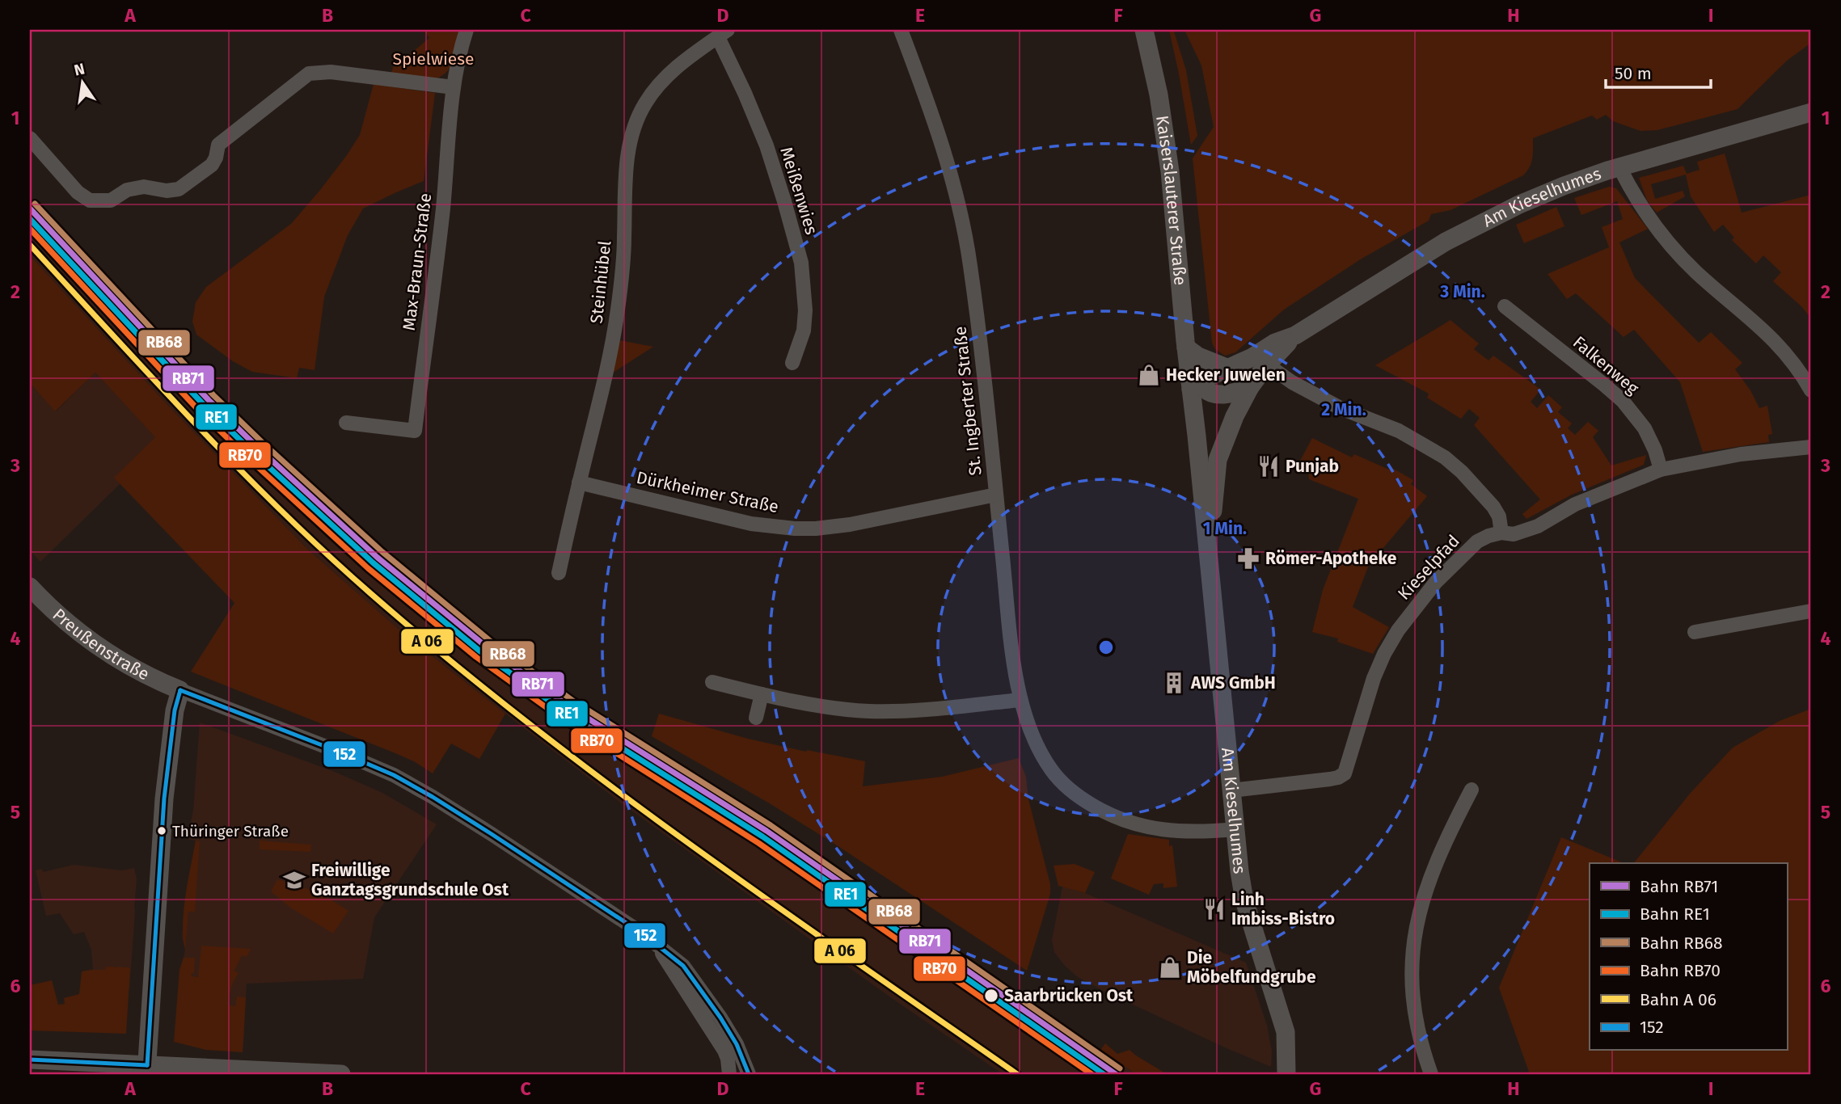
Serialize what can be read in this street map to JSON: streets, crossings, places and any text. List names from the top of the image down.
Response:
{
  "streets": {
    "street": [
      "Meißenwies",
      "Am Kieselhumes",
      "Kaiserslauterer Straße",
      "Max-Braun-Straße",
      "Steinhübel",
      "Falkenweg",
      "St. Ingberter Straße",
      "Dürkheimer Straße",
      "Kieselpfad",
      "Preußenstraße"
    ]
  },
  "crossings": [
    ["Meißenwies", "Steinhübel"],
    ["Am Kieselhumes", "Kaiserslauterer Straße"],
    ["Am Kieselhumes", "St. Ingberter Straße"],
    ["Am Kieselhumes", "Kieselpfad"],
    ["Steinhübel", "Dürkheimer Straße"],
    ["Falkenweg", "Kieselpfad"],
    ["St. Ingberter Straße", "Dürkheimer Straße"]
  ],
  "parks": ["Spielwiese"],
  "places": {
    "shop": ["Hecker Juwelen", "Die Möbelfundgrube"],
    "restaurant": ["Punjab", "Linh Imbiss-Bistro"],
    "pharmacy": ["Römer-Apotheke"],
    "building": ["AWS GmbH"],
    "other": ["Thüringer Straße", "Saarbrücken Ost"],
    "school or university": ["Freiwillige Ganztagsgrundschule Ost"]
  },
  "lines": [
    "rail line RB68",
    "rail line RB71",
    "rail line RE1",
    "rail line RB70",
    "transit line 152"
  ],
  "legend": [
    "Bahn RB71",
    "Bahn RE1",
    "Bahn RB68",
    "Bahn RB70",
    "Bahn A 06",
    "152"
  ],
  "scale_bar": "50 m",
  "north": "top",
  "grid": {
    "columns": [
      "A",
      "B",
      "C",
      "D",
      "E",
      "F",
      "G",
      "H",
      "I"
    ],
    "rows": [
      "1",
      "2",
      "3",
      "4",
      "5",
      "6"
    ]
  },
  "rings": ["3 Min.", "2 Min.", "1 Min."]
}
